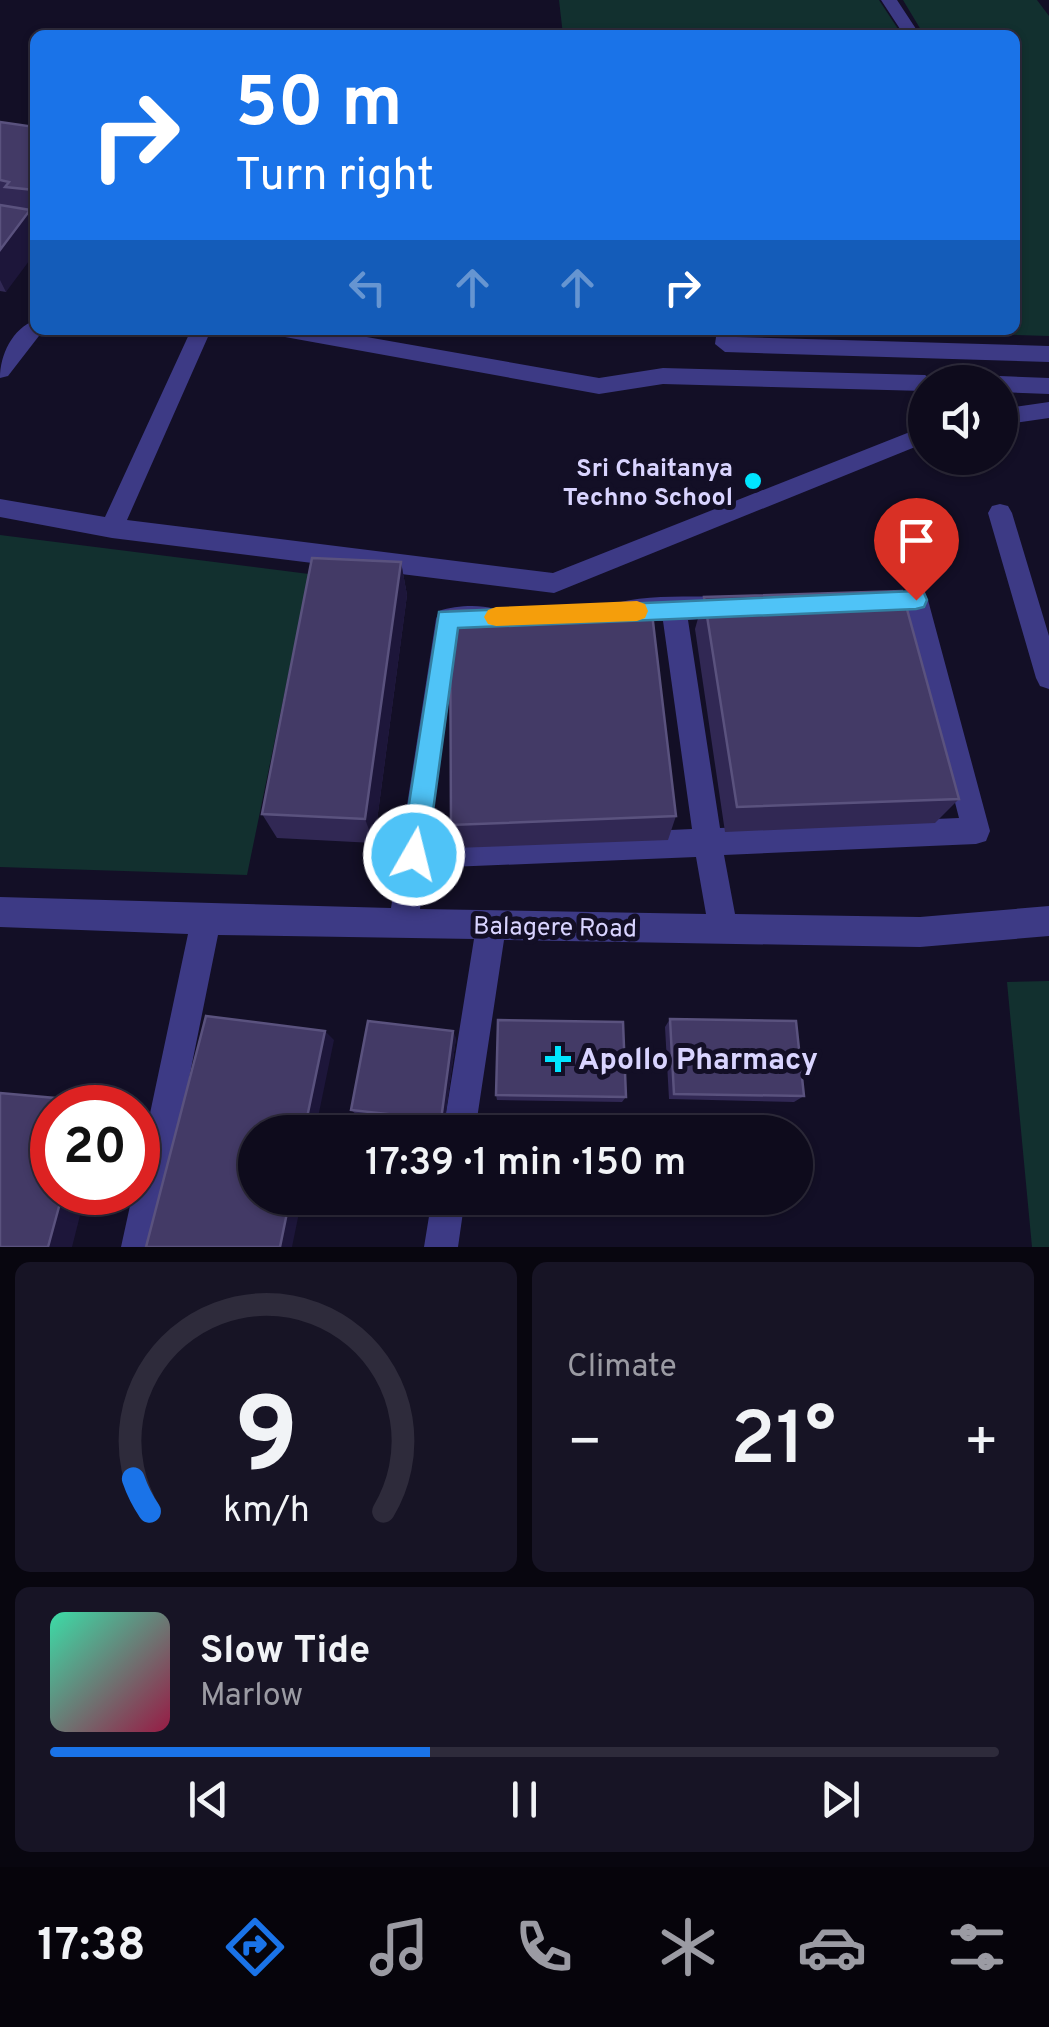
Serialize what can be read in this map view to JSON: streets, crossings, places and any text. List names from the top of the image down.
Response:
{
  "streets": {
    "street": ["Balagere Road"]
  },
  "places": {
    "other": ["Sri Chaitanya Techno School"],
    "health": ["Apollo Pharmacy"]
  },
  "page": {
    "turn": ["50 m", "Turn right"],
    "limit": "20",
    "trip": "17:39 · 1 min · 150 m",
    "tile": "Climate",
    "heat": ["−", "21°", "+"],
    "song": ["Slow Tide", "Marlow"],
    "tabs": "17:38",
    "gauge": ["9", "km/h"]
  }
}
